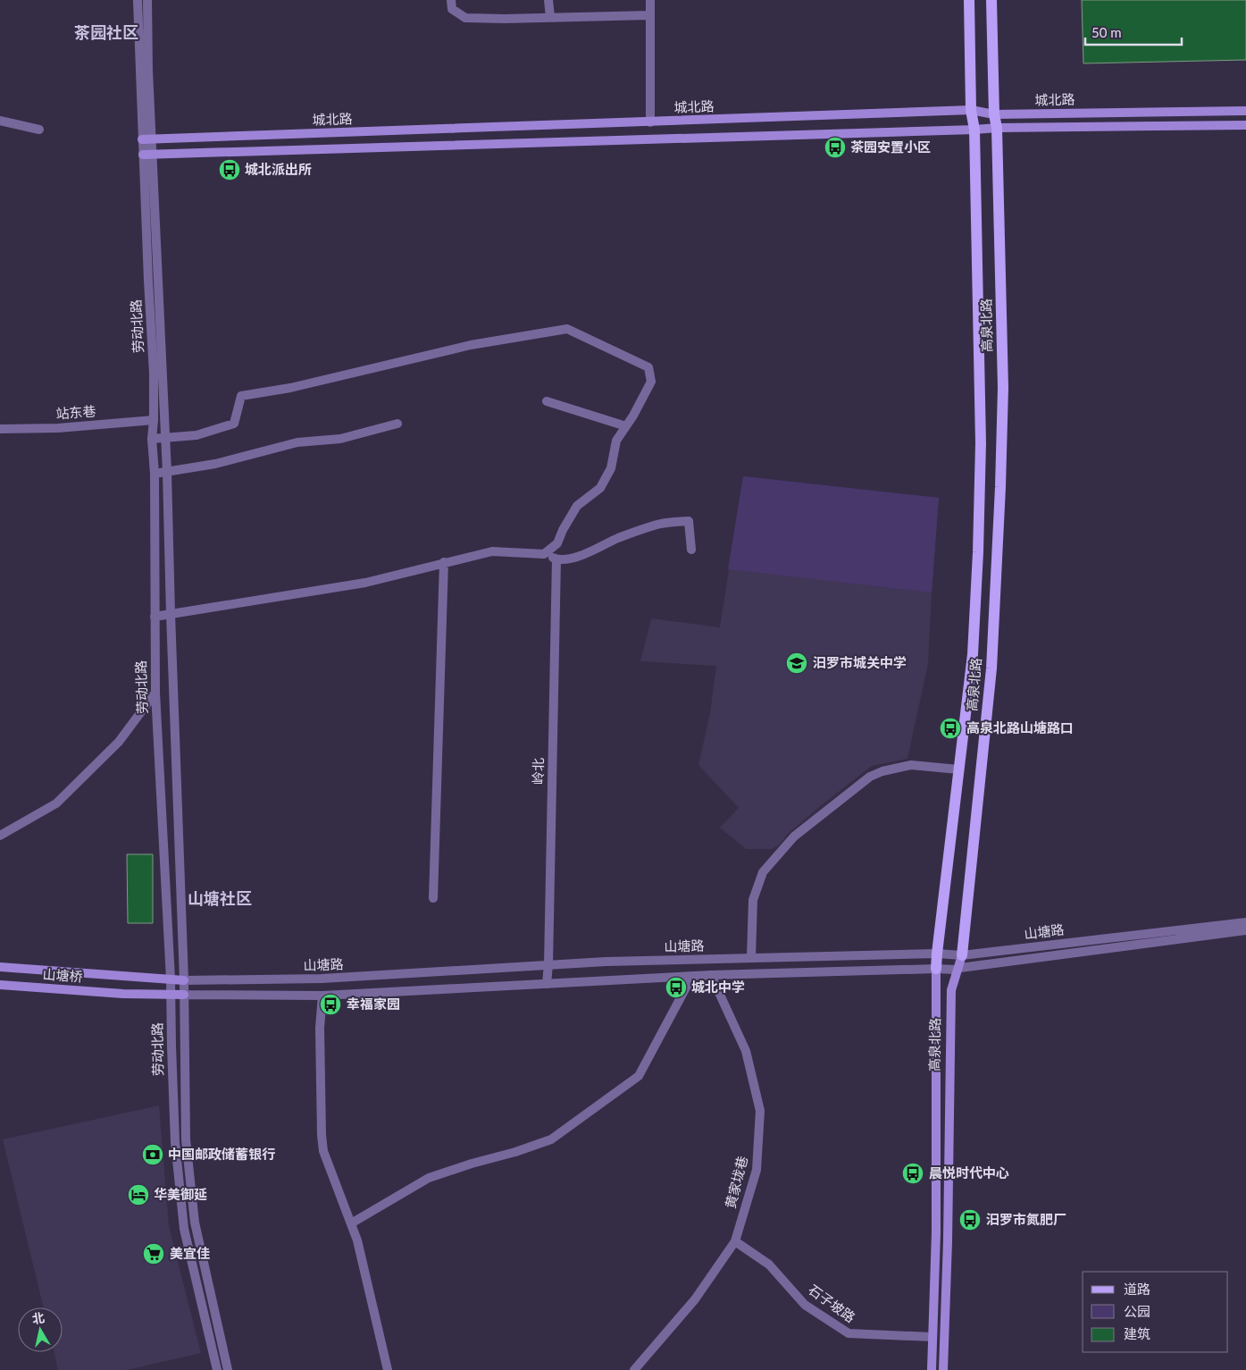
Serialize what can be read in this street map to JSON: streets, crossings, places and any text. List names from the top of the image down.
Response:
{
  "streets": {
    "main road": [
      "城北路",
      "高泉北路",
      "山塘路",
      "山塘桥"
    ],
    "street": [
      "劳动北路",
      "站东巷",
      "岭北",
      "黄家垅巷",
      "石子坡路"
    ]
  },
  "crossings": [
    ["城北路", "高泉北路"],
    ["城北路", "劳动北路"],
    ["高泉北路", "山塘路"],
    ["高泉北路", "石子坡路"],
    ["劳动北路", "站东巷"],
    ["劳动北路", "山塘路"],
    ["岭北", "山塘路"],
    ["山塘路", "山塘桥"],
    ["山塘路", "黄家垅巷"],
    ["黄家垅巷", "石子坡路"]
  ],
  "districts": ["茶园社区", "山塘社区"],
  "places": {
    "bus stop": [
      "茶园安置小区",
      "城北派出所",
      "高泉北路山塘路口",
      "城北中学",
      "幸福家园",
      "晨悦时代中心",
      "汨罗市氮肥厂"
    ],
    "school or university": ["汨罗市城关中学"],
    "bank": ["中国邮政储蓄银行"],
    "hotel": ["华美御延"],
    "supermarket": ["美宜佳"]
  },
  "legend": ["道路", "公园", "建筑"],
  "scale_bar": "50 m",
  "north": "top"
}
